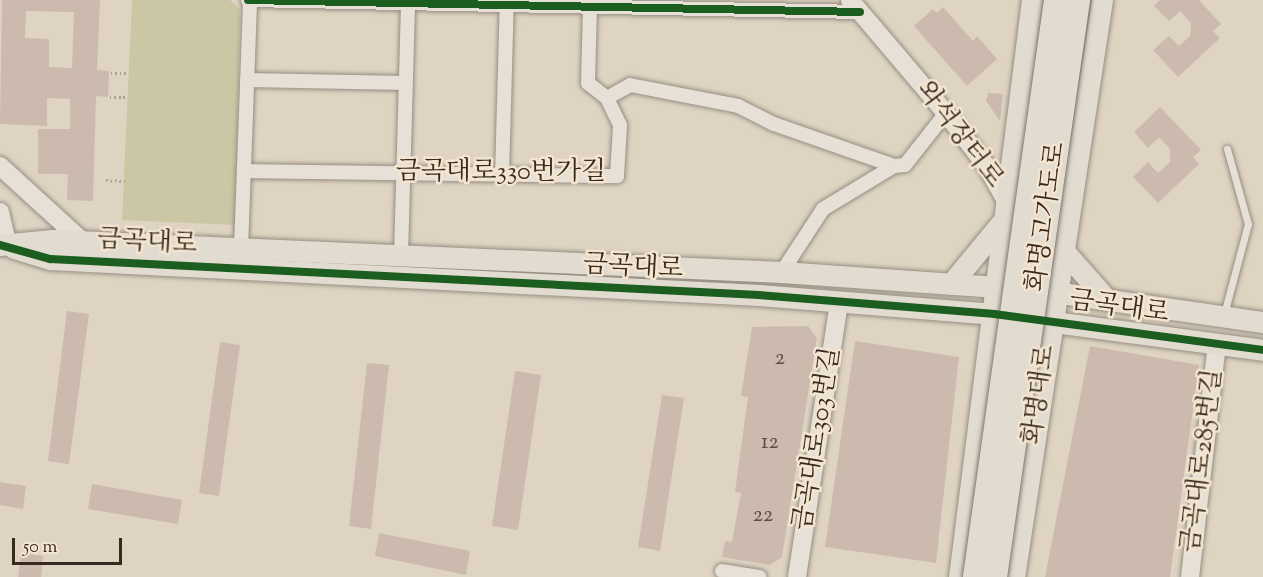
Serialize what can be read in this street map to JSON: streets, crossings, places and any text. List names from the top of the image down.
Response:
{
  "streets": {
    "highway": ["화명고가도로"],
    "main road": ["금곡대로", "화명대로"],
    "street": [
      "와석장터로",
      "금곡대로330번가길",
      "금곡대로303번길",
      "금곡대로285번길"
    ]
  },
  "crossings": [
    ["와석장터로", "금곡대로"],
    ["와석장터로", "화명대로"],
    ["금곡대로", "화명대로"],
    ["금곡대로", "금곡대로303번길"],
    ["금곡대로", "금곡대로285번길"]
  ],
  "house_numbers": ["2", "12", "22"],
  "scale_bar": "50 m"
}
